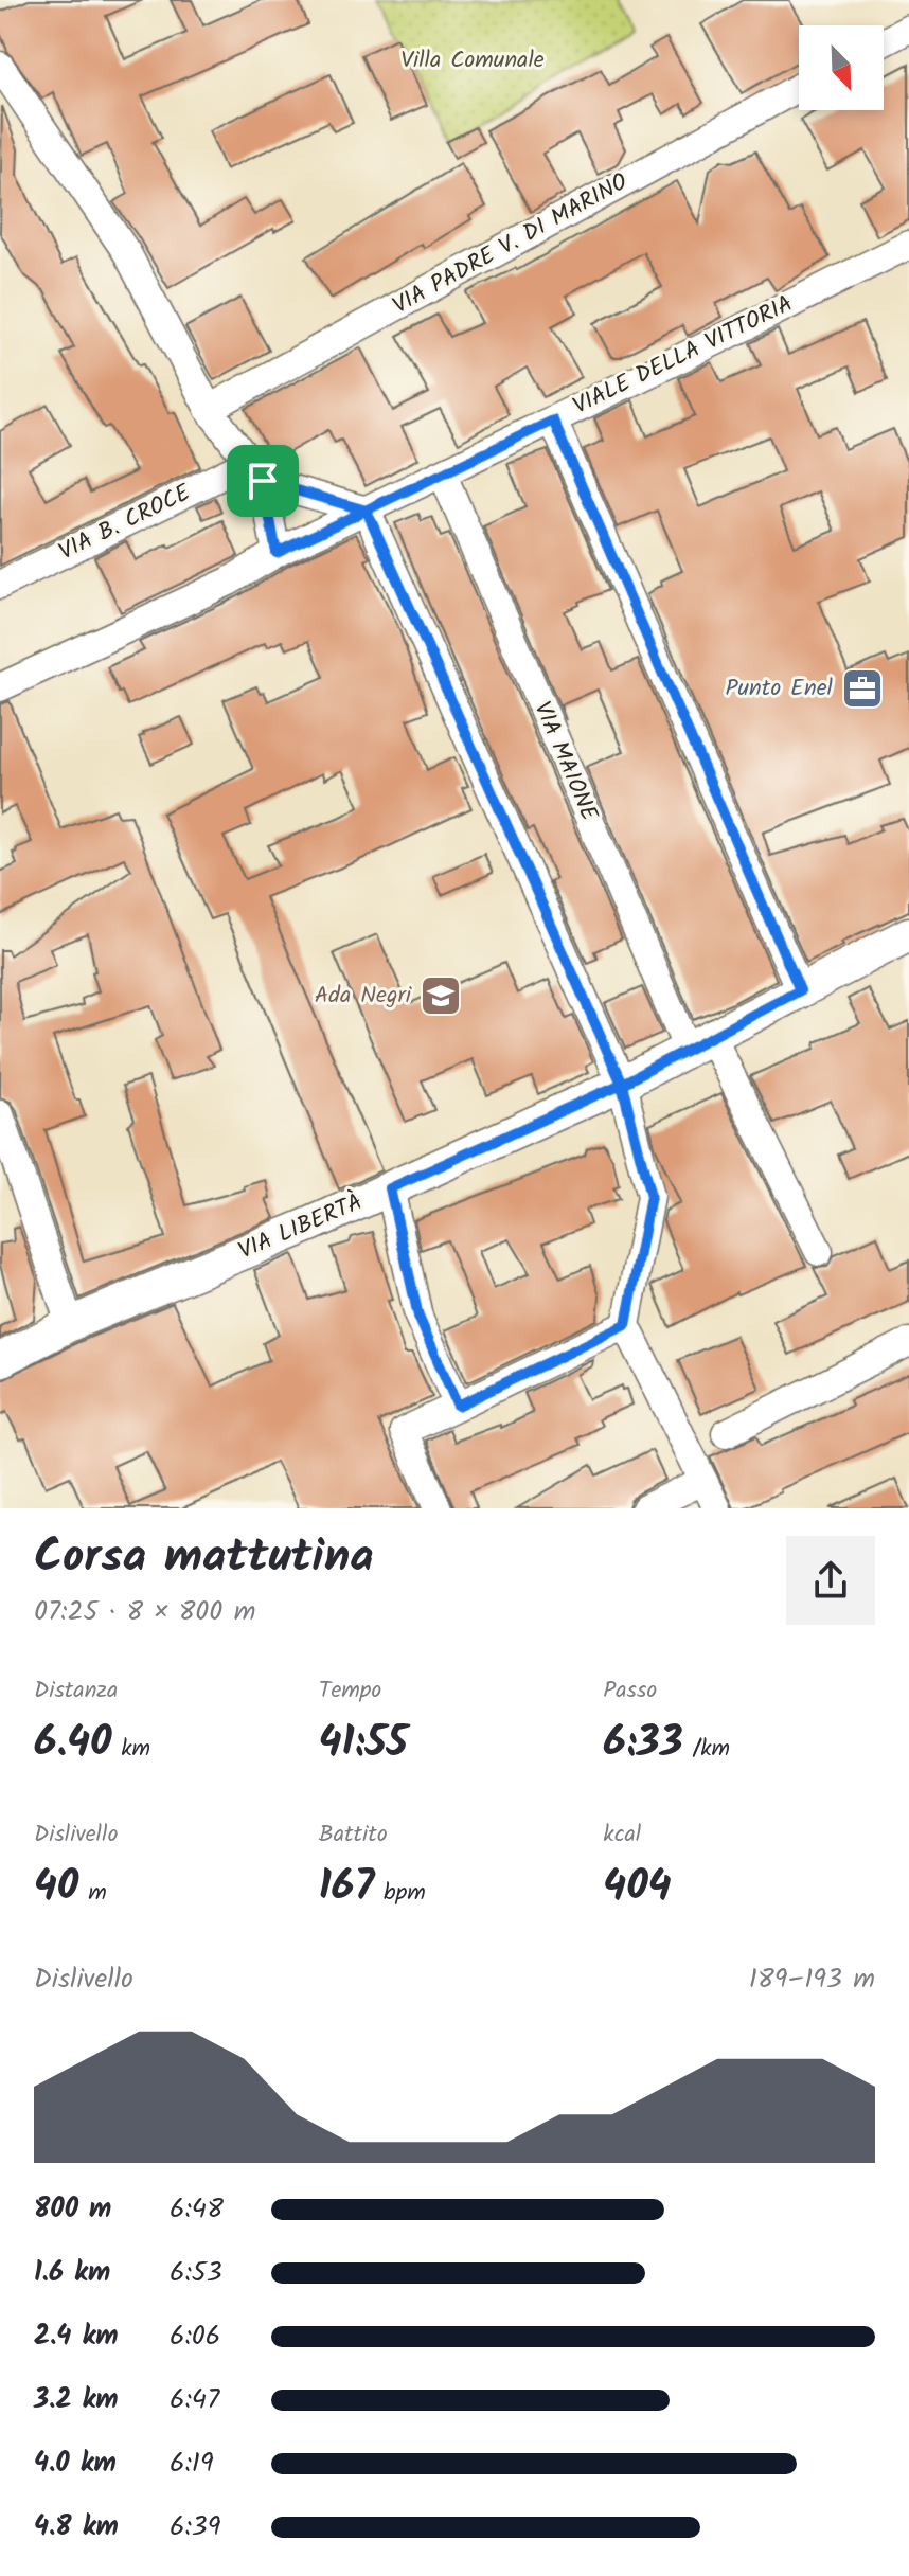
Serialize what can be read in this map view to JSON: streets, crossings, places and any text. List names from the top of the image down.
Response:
{
  "streets": {
    "street": [
      "VIA PADRE V. DI MARINO",
      "VIALE DELLA VITTORIA",
      "VIA B. CROCE",
      "VIA MAIONE",
      "VIA LIBERTÀ"
    ]
  },
  "crossings": [
    ["VIALE DELLA VITTORIA", "VIA MAIONE"],
    ["VIA MAIONE", "VIA LIBERTÀ"]
  ],
  "parks": ["Villa Comunale"],
  "places": {
    "office": ["Punto Enel"],
    "school or university": ["Ada Negri"]
  },
  "north": "bottom right",
  "page": {
    "heading": ["Corsa mattutina", "07:25 · 8 × 800 m"],
    "stats": [
      ["Distanza", "6.40 km"],
      ["Tempo", "41:55"],
      ["Passo", "6:33 /km"],
      ["Dislivello", "40 m"],
      ["Battito", "167 bpm"],
      ["kcal", "404"]
    ],
    "chart": ["Dislivello", "189–193 m"],
    "list": [
      {
        "name": "800 m",
        "note": "6:48"
      },
      {
        "name": "1.6 km",
        "note": "6:53"
      },
      {
        "name": "2.4 km",
        "note": "6:06"
      },
      {
        "name": "3.2 km",
        "note": "6:47"
      },
      {
        "name": "4.0 km",
        "note": "6:19"
      },
      {
        "name": "4.8 km",
        "note": "6:39"
      }
    ]
  }
}
